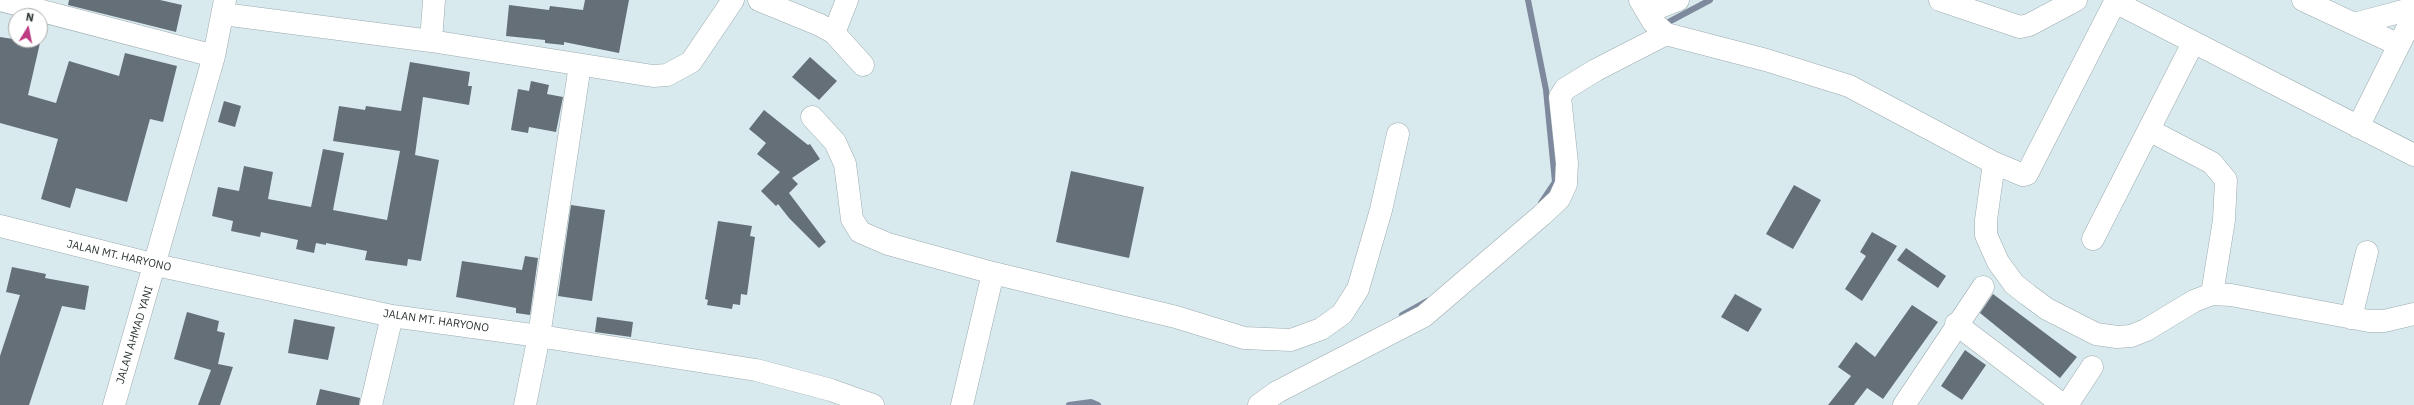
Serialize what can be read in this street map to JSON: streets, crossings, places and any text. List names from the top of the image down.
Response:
{
  "streets": {
    "street": ["JALAN MT. HARYONO", "JALAN AHMAD YANI"]
  },
  "crossings": [
    ["JALAN MT. HARYONO", "JALAN AHMAD YANI"]
  ],
  "north": "top"
}
